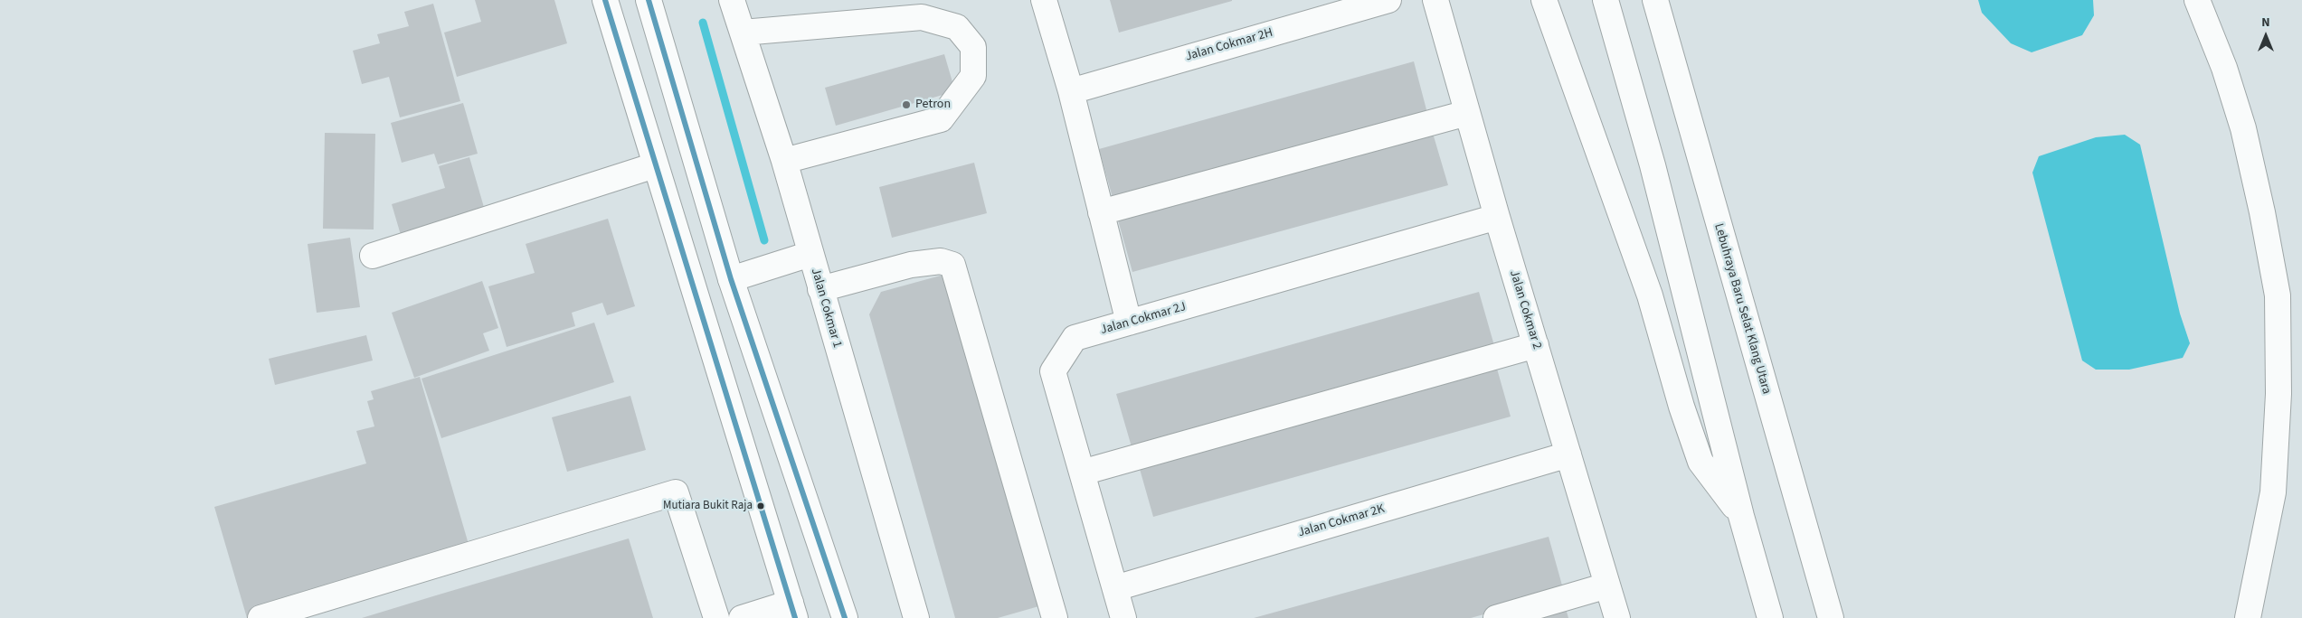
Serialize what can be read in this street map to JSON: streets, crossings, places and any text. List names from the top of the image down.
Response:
{
  "streets": {
    "main road": [
      "Jalan Cokmar 2H",
      "Jalan Cokmar 1",
      "Lebuhraya Baru Selat Klang Utara",
      "Jalan Cokmar 2",
      "Jalan Cokmar 2J",
      "Jalan Cokmar 2K"
    ]
  },
  "crossings": [
    ["Jalan Cokmar 2", "Jalan Cokmar 2J"],
    ["Jalan Cokmar 2", "Jalan Cokmar 2K"],
    ["Jalan Cokmar 2J", "Jalan Cokmar 2K"]
  ],
  "places": ["Petron", "Mutiara Bukit Raja"],
  "north": "top"
}
